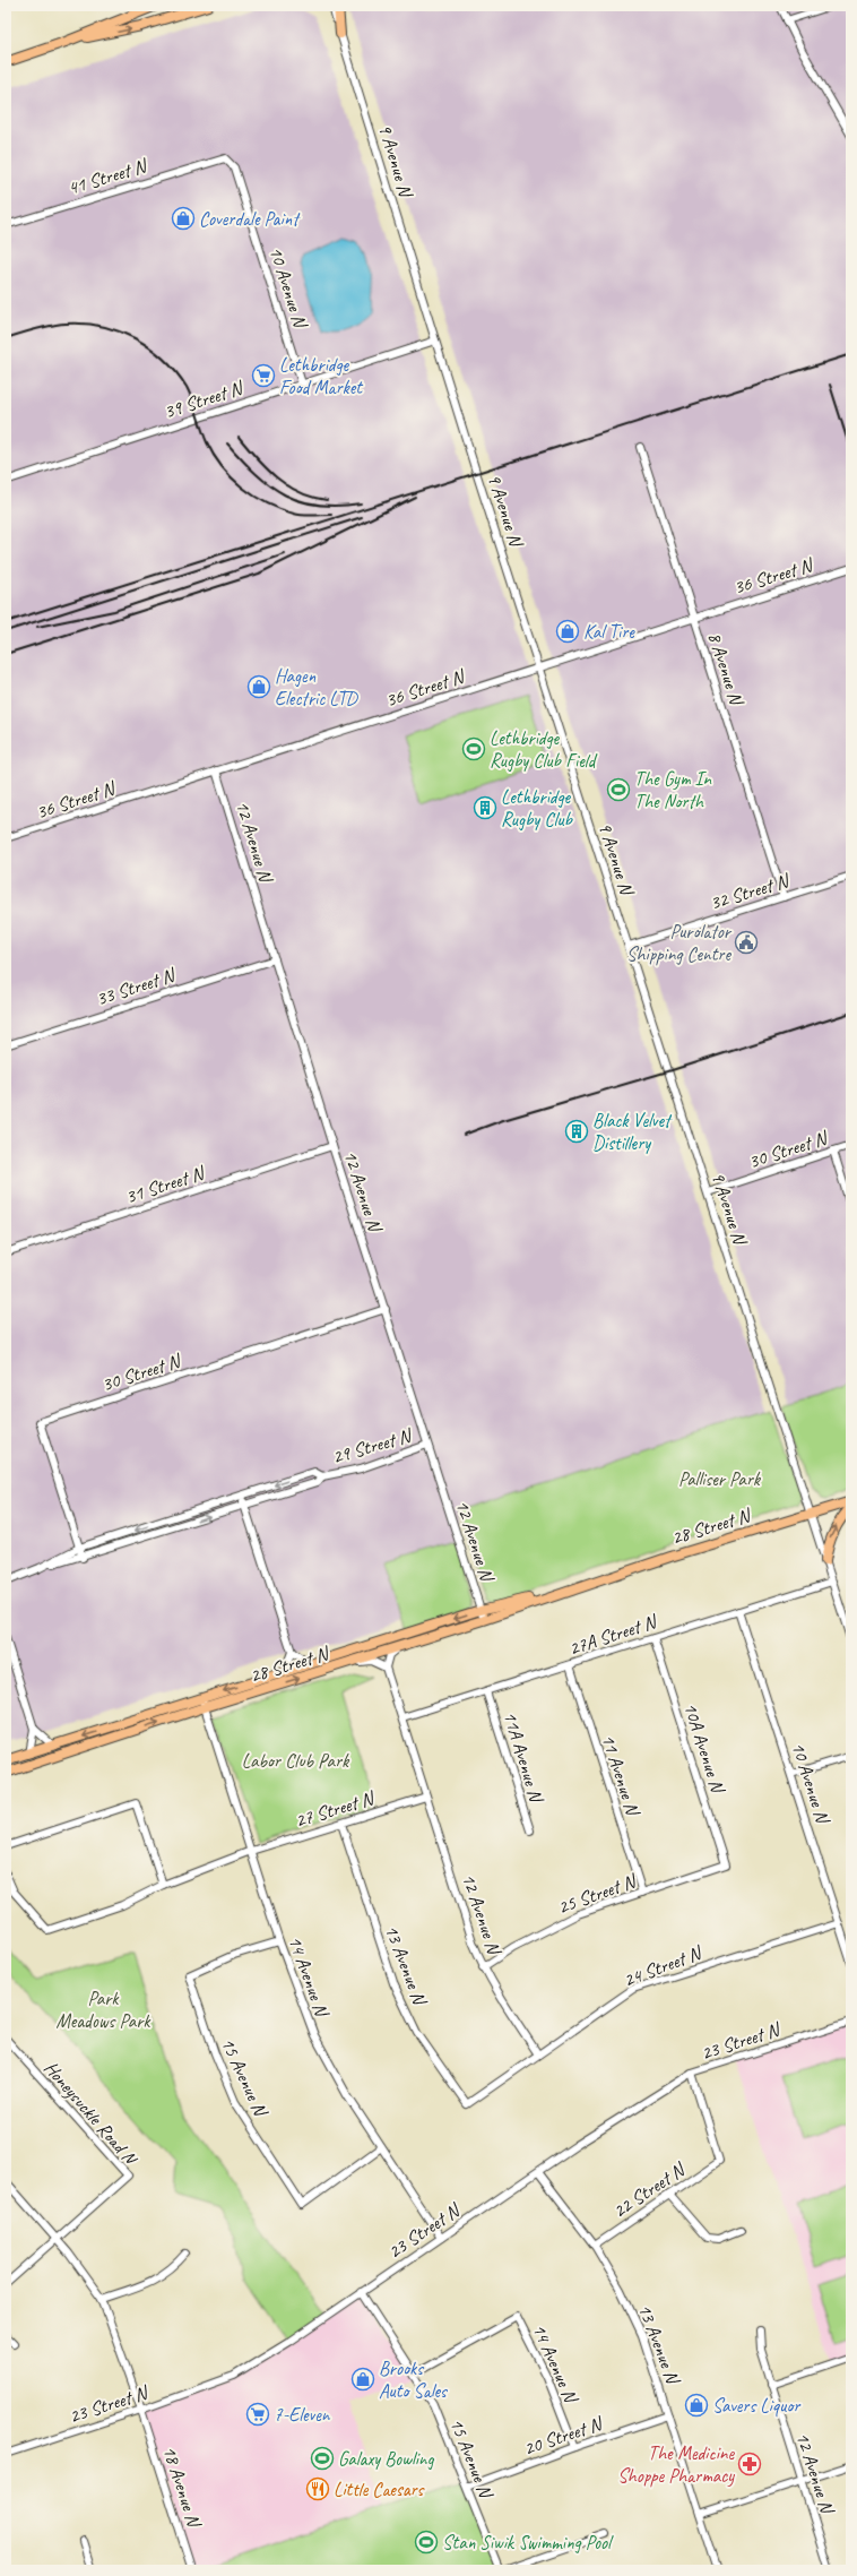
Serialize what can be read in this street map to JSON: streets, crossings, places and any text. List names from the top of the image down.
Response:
{
  "streets": {
    "main road": ["28 Street N"],
    "street": [
      "9 Avenue N",
      "41 Street N",
      "10 Avenue N",
      "39 Street N",
      "36 Street N",
      "8 Avenue N",
      "12 Avenue N",
      "32 Street N",
      "33 Street N",
      "30 Street N",
      "31 Street N",
      "29 Street N",
      "27A Street N",
      "10A Avenue N",
      "11A Avenue N",
      "11 Avenue N",
      "27 Street N",
      "25 Street N",
      "13 Avenue N",
      "24 Street N",
      "14 Avenue N",
      "23 Street N",
      "15 Avenue N",
      "Honeysuckle Road N",
      "22 Street N",
      "20 Street N",
      "18 Avenue N"
    ]
  },
  "crossings": [
    ["9 Avenue N", "39 Street N"],
    ["9 Avenue N", "36 Street N"],
    ["9 Avenue N", "32 Street N"],
    ["9 Avenue N", "30 Street N"],
    ["9 Avenue N", "28 Street N"],
    ["9 Avenue N", "27A Street N"],
    ["41 Street N", "10 Avenue N"],
    ["10 Avenue N", "39 Street N"],
    ["10 Avenue N", "27A Street N"],
    ["10 Avenue N", "24 Street N"],
    ["36 Street N", "8 Avenue N"],
    ["36 Street N", "12 Avenue N"],
    ["8 Avenue N", "32 Street N"],
    ["12 Avenue N", "33 Street N"],
    ["12 Avenue N", "30 Street N"],
    ["12 Avenue N", "31 Street N"],
    ["12 Avenue N", "29 Street N"],
    ["12 Avenue N", "28 Street N"],
    ["12 Avenue N", "27A Street N"],
    ["12 Avenue N", "27 Street N"],
    ["12 Avenue N", "25 Street N"],
    ["12 Avenue N", "24 Street N"],
    ["28 Street N", "14 Avenue N"],
    ["27A Street N", "10A Avenue N"],
    ["27A Street N", "11A Avenue N"],
    ["27A Street N", "11 Avenue N"],
    ["10A Avenue N", "25 Street N"],
    ["11 Avenue N", "25 Street N"],
    ["27 Street N", "13 Avenue N"],
    ["27 Street N", "14 Avenue N"],
    ["13 Avenue N", "24 Street N"],
    ["13 Avenue N", "23 Street N"],
    ["13 Avenue N", "22 Street N"],
    ["13 Avenue N", "20 Street N"],
    ["14 Avenue N", "23 Street N"],
    ["14 Avenue N", "15 Avenue N"],
    ["14 Avenue N", "20 Street N"],
    ["23 Street N", "15 Avenue N"],
    ["23 Street N", "22 Street N"],
    ["23 Street N", "18 Avenue N"],
    ["15 Avenue N", "20 Street N"],
    ["Honeysuckle Road N", "18 Avenue N"]
  ],
  "parks": ["Palliser Park", "Labor Club Park", "Park Meadows Park"],
  "places": {
    "shop": [
      "Coverdale Paint",
      "Kal Tire",
      "Hagen Electric LTD",
      "Brooks Auto Sales",
      "Savers Liquor"
    ],
    "supermarket": ["Lethbridge Food Market", "7-Eleven"],
    "sports": [
      "Lethbridge Rugby Club Field",
      "The Gym In The North",
      "Galaxy Bowling",
      "Stan Siwik Swimming Pool"
    ],
    "building": ["Lethbridge Rugby Club", "Black Velvet Distillery"],
    "public building": ["Purolator Shipping Centre"],
    "pharmacy": ["The Medicine Shoppe Pharmacy"],
    "restaurant": ["Little Caesars"]
  }
}
